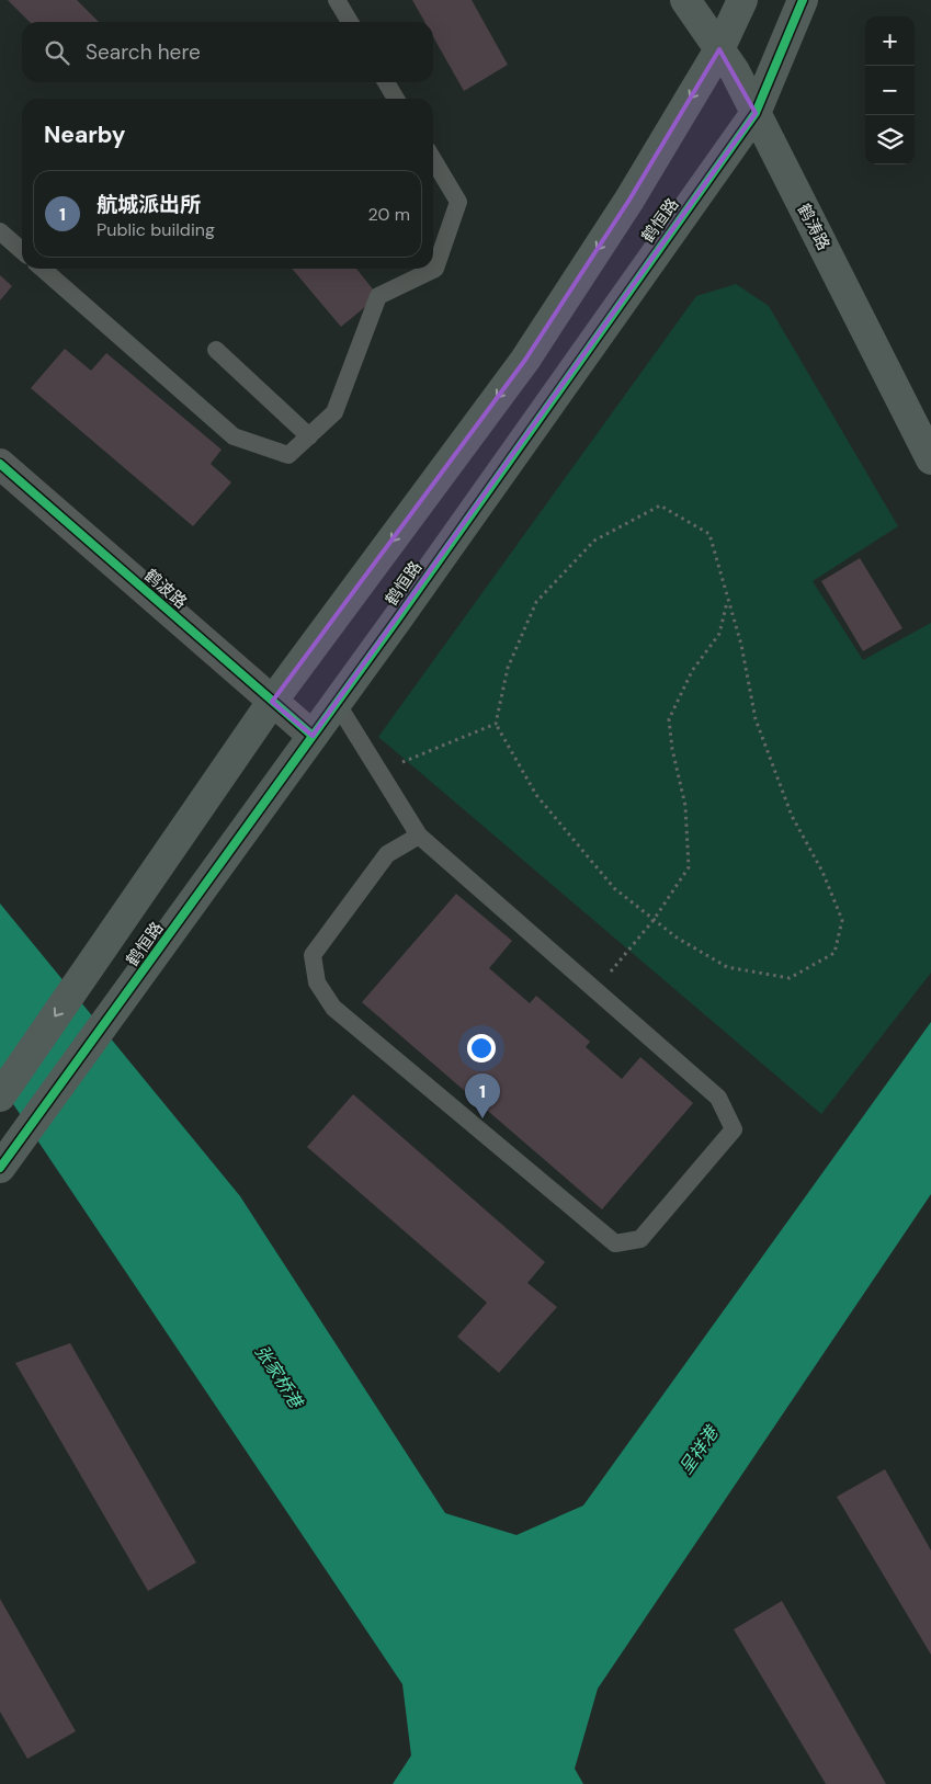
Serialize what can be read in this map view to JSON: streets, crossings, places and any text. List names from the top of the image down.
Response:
{
  "streets": {
    "street": ["鹤恒路", "鹤涛路", "鹤波路"]
  },
  "crossings": [
    ["鹤恒路", "鹤涛路"],
    ["鹤恒路", "鹤波路"]
  ],
  "water": ["张家桥港", "呈祥港"],
  "page": {
    "map_buttons": ["+", "−"],
    "search": "Search here",
    "heading": "Nearby",
    "list": [
      {
        "mark": "1",
        "name": "航城派出所",
        "note": "Public building",
        "value": "20 m"
      }
    ],
    "pins": "1"
  }
}
